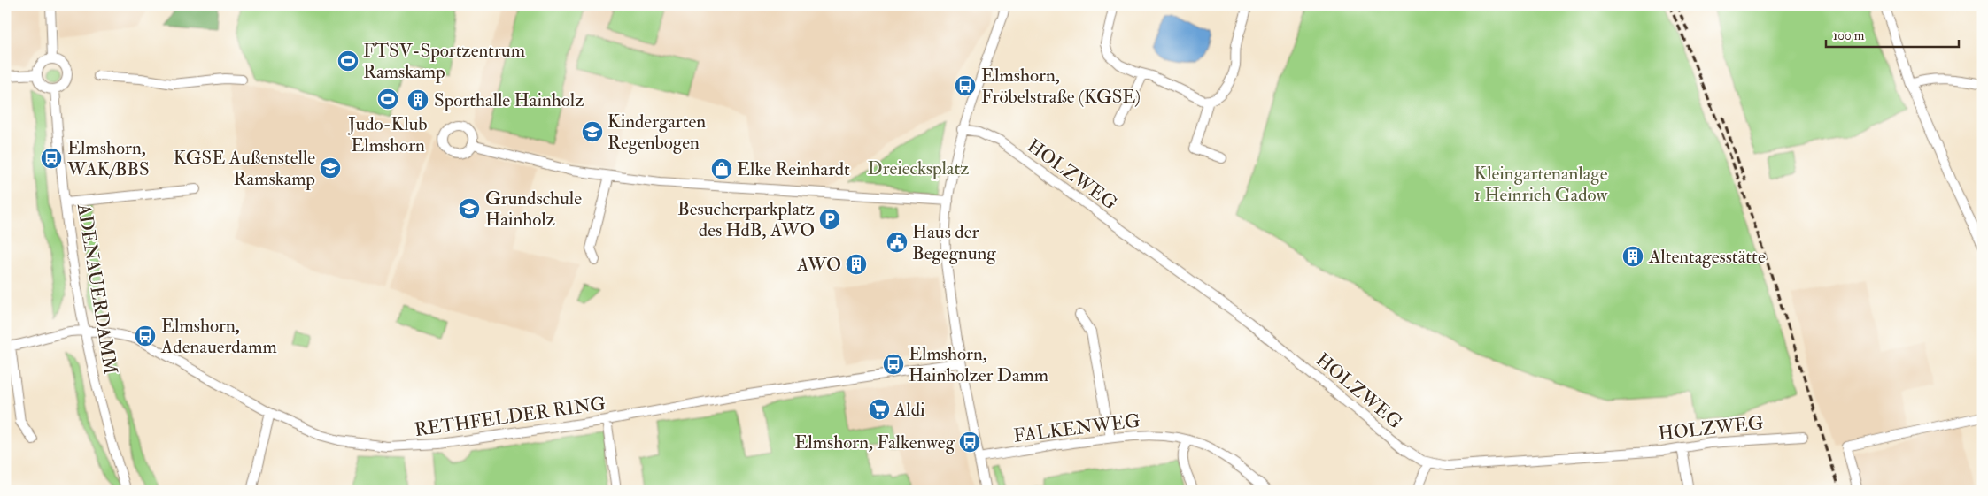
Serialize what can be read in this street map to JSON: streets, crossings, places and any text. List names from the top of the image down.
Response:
{
  "streets": {
    "street": [
      "HOLZWEG",
      "ADENAUERDAMM",
      "RETHFELDER RING",
      "FALKENWEG"
    ]
  },
  "crossings": [
    ["ADENAUERDAMM", "RETHFELDER RING"]
  ],
  "parks": ["Dreiecksplatz", "Kleingartenanlage 1 Heinrich Gadow"],
  "places": {
    "sports": ["FTSV-Sportzentrum Ramskamp", "Judo-Klub Elmshorn"],
    "bus stop": [
      "Elmshorn, Fröbelstraße (KGSE)",
      "Elmshorn, WAK/BBS",
      "Elmshorn, Adenauerdamm",
      "Elmshorn, Hainholzer Damm",
      "Elmshorn, Falkenweg"
    ],
    "building": ["Sporthalle Hainholz", "Altentagesstätte", "AWO"],
    "school or university": ["Kindergarten Regenbogen", "KGSE Außenstelle Ramskamp", "Grundschule Hainholz"],
    "shop": ["Elke Reinhardt"],
    "parking": ["Besucherparkplatz des HdB, AWO"],
    "public building": ["Haus der Begegnung"],
    "supermarket": ["Aldi"]
  },
  "scale_bar": "100 m"
}
